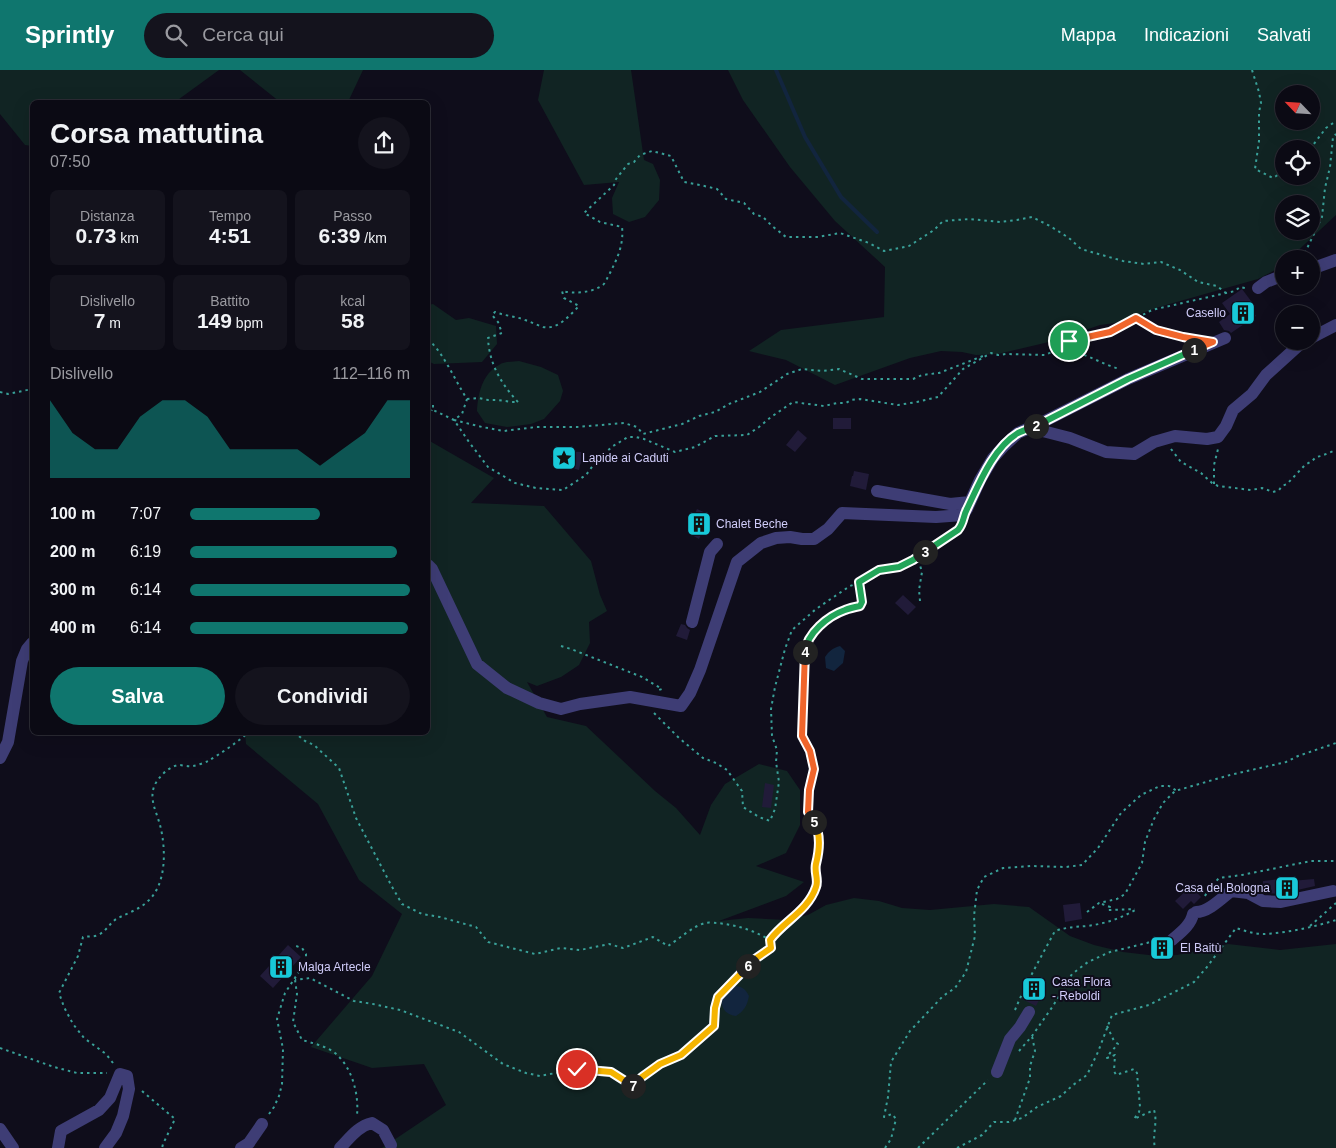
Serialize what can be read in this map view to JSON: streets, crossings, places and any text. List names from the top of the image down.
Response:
{
  "places": {
    "building": [
      "Casello",
      "Chalet Beche",
      "Casa del Bologna",
      "El Baitù",
      "Malga Artecle",
      "Casa Flora - Reboldi"
    ],
    "place": ["Lapide ai Caduti"]
  },
  "north": "top left",
  "page": {
    "header": "Sprintly",
    "search": "Cerca qui",
    "nav": ["Mappa", "Indicazioni", "Salvati"],
    "map_buttons": ["+", "−"],
    "heading": ["Corsa mattutina", "07:50"],
    "stats": [
      ["Distanza", "0.73 km"],
      ["Tempo", "4:51"],
      ["Passo", "6:39 /km"],
      ["Dislivello", "7 m"],
      ["Battito", "149 bpm"],
      ["kcal", "58"]
    ],
    "pins": [
      "1",
      "2",
      "3",
      "4",
      "5",
      "6",
      "7"
    ],
    "chart": ["Dislivello", "112–116 m"],
    "list": [
      {
        "name": "100 m",
        "note": "7:07"
      },
      {
        "name": "200 m",
        "note": "6:19"
      },
      {
        "name": "300 m",
        "note": "6:14"
      },
      {
        "name": "400 m",
        "note": "6:14"
      }
    ],
    "buttons": ["Salva", "Condividi"]
  }
}
